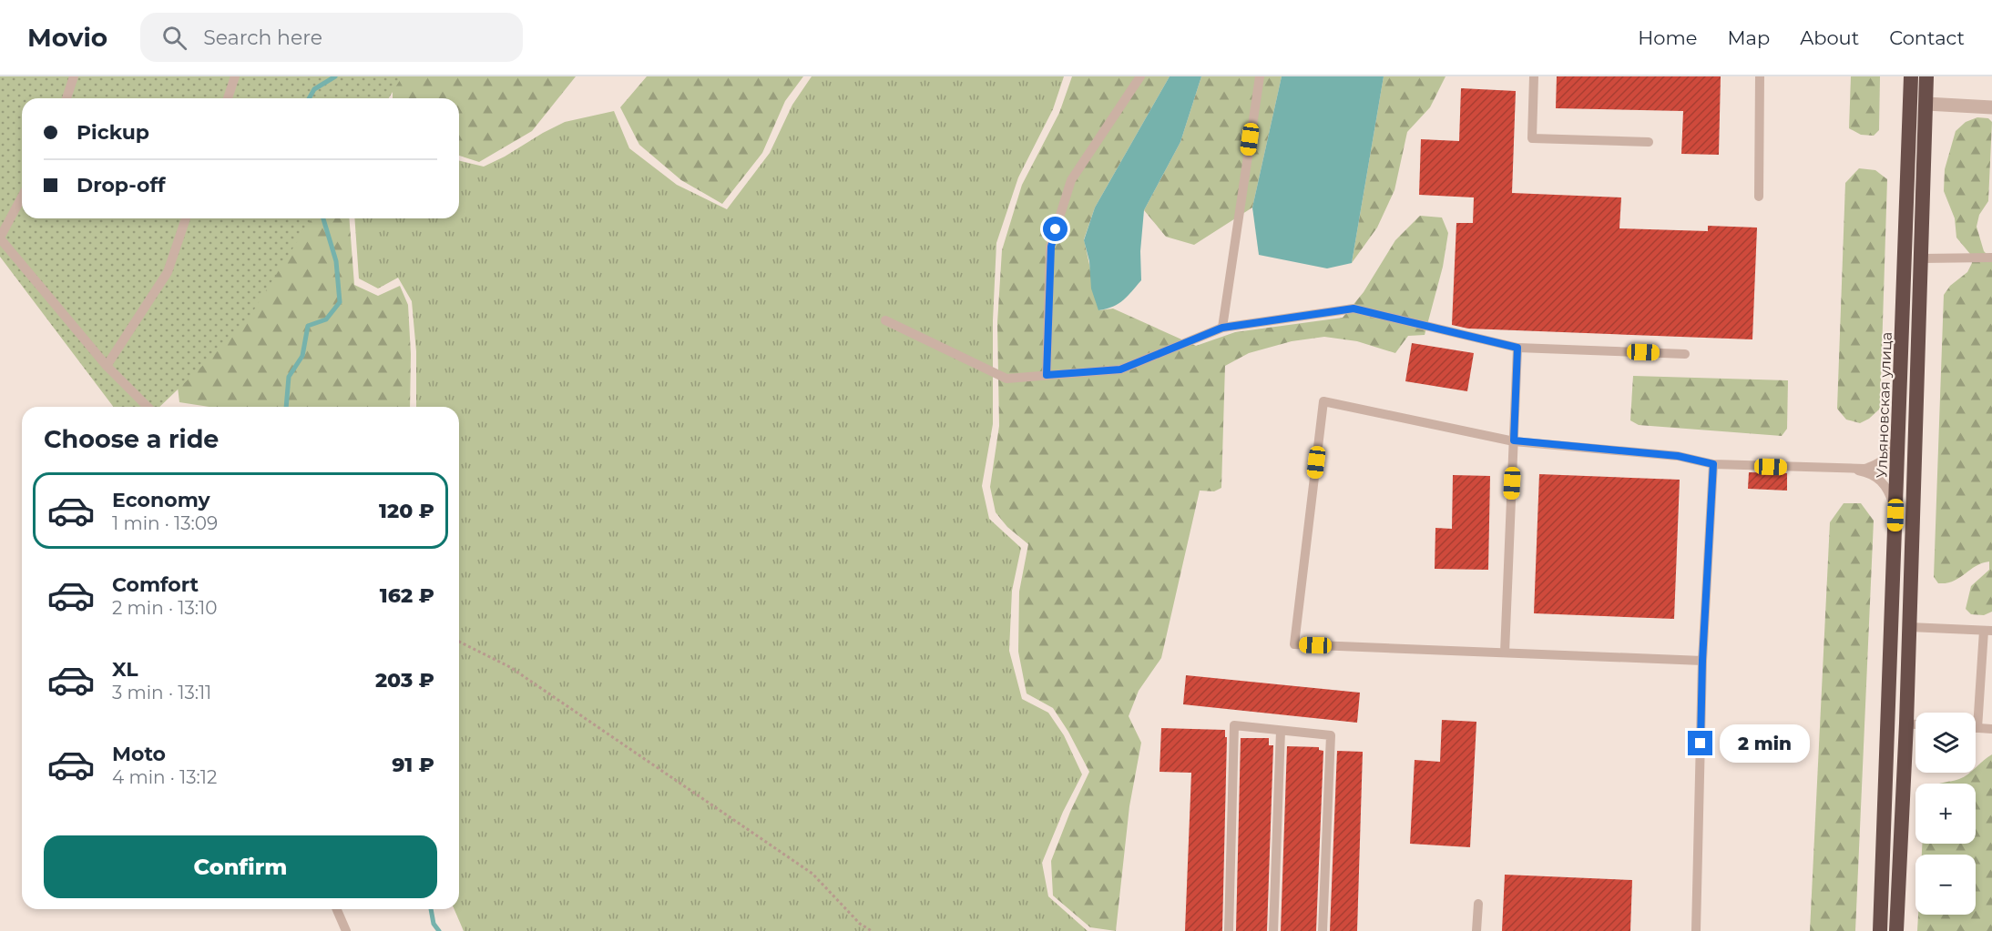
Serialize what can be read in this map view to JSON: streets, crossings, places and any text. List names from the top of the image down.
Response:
{
  "streets": {
    "highway": ["Ульяновская улица"]
  },
  "page": {
    "header": "Movio",
    "search": "Search here",
    "nav": [
      "Home",
      "Map",
      "About",
      "Contact"
    ],
    "banner": ["Pickup", "Drop-off"],
    "heading": "Choose a ride",
    "list": [
      {
        "name": "Economy",
        "note": "1 min · 13:09",
        "value": "120 ₽"
      },
      {
        "name": "Comfort",
        "note": "2 min · 13:10",
        "value": "162 ₽"
      },
      {
        "name": "XL",
        "note": "3 min · 13:11",
        "value": "203 ₽"
      },
      {
        "name": "Moto",
        "note": "4 min · 13:12",
        "value": "91 ₽"
      }
    ],
    "map_buttons": ["+", "−"],
    "bubble": "2 min",
    "buttons": "Confirm"
  }
}
